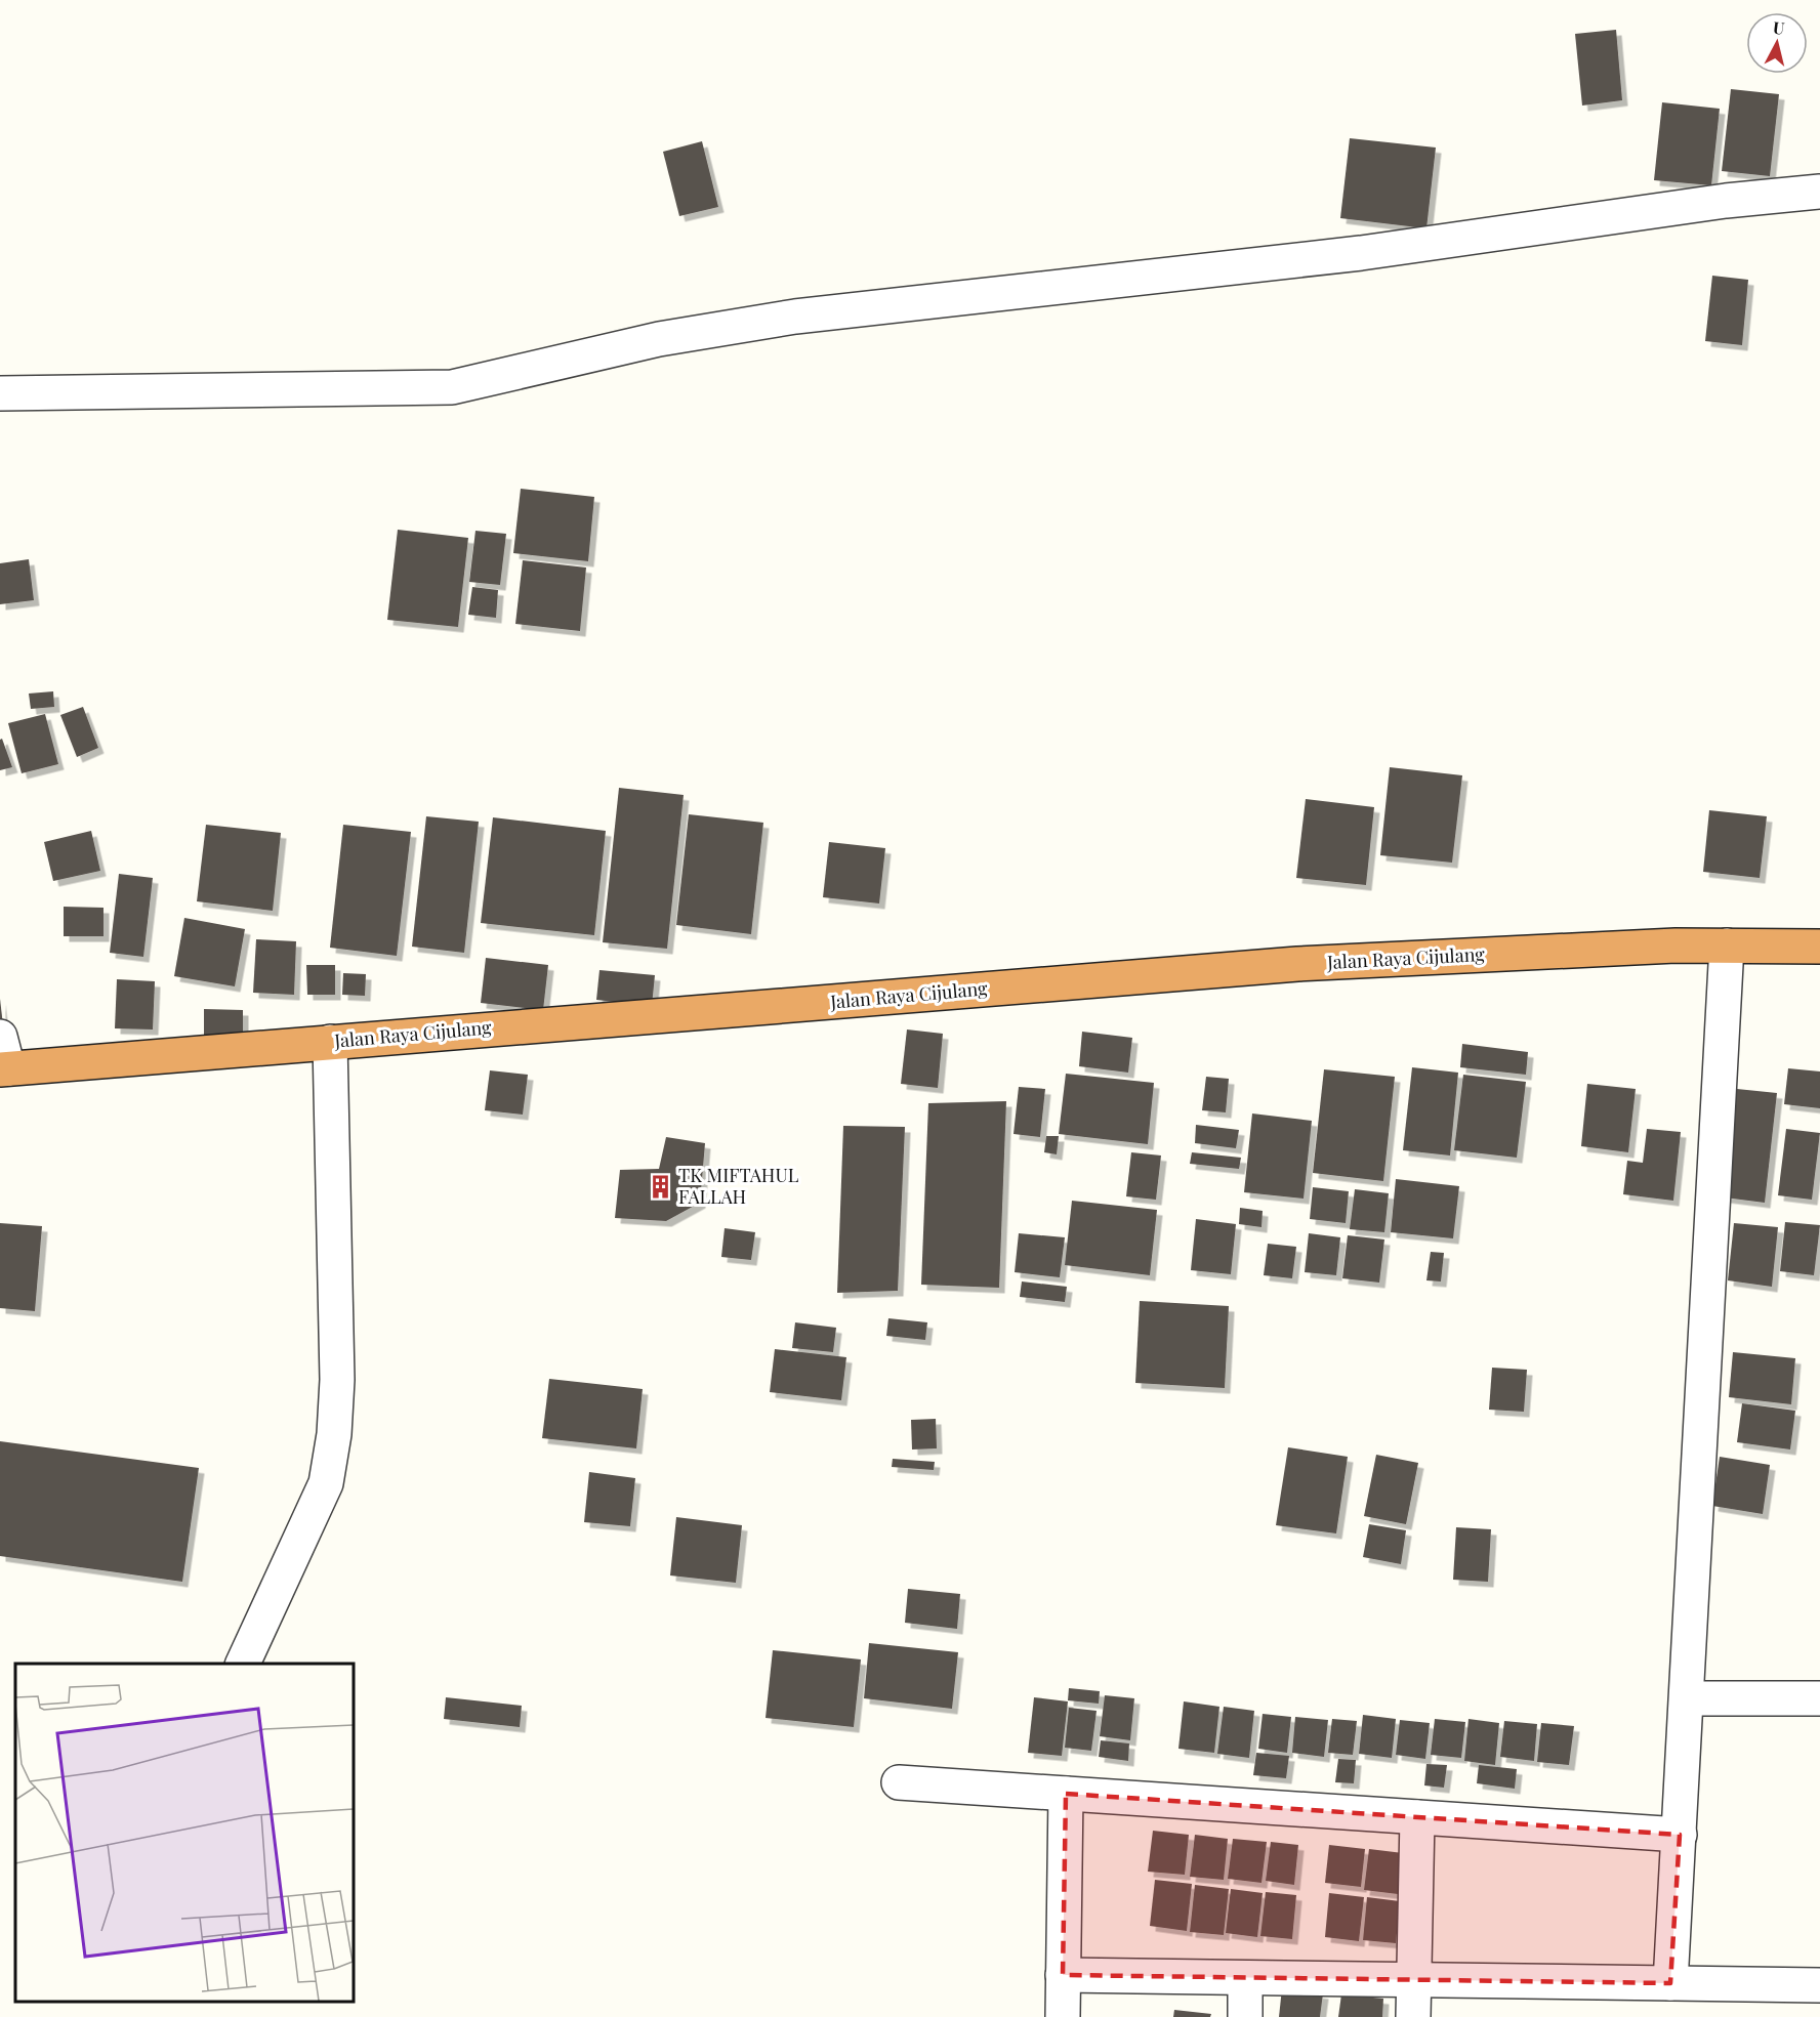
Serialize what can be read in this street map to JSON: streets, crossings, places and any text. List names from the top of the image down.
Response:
{
  "streets": {
    "highway": ["Jalan Raya Cijulang"]
  },
  "places": {
    "building": ["TK MIFTAHUL FALLAH"]
  },
  "north": "top"
}
